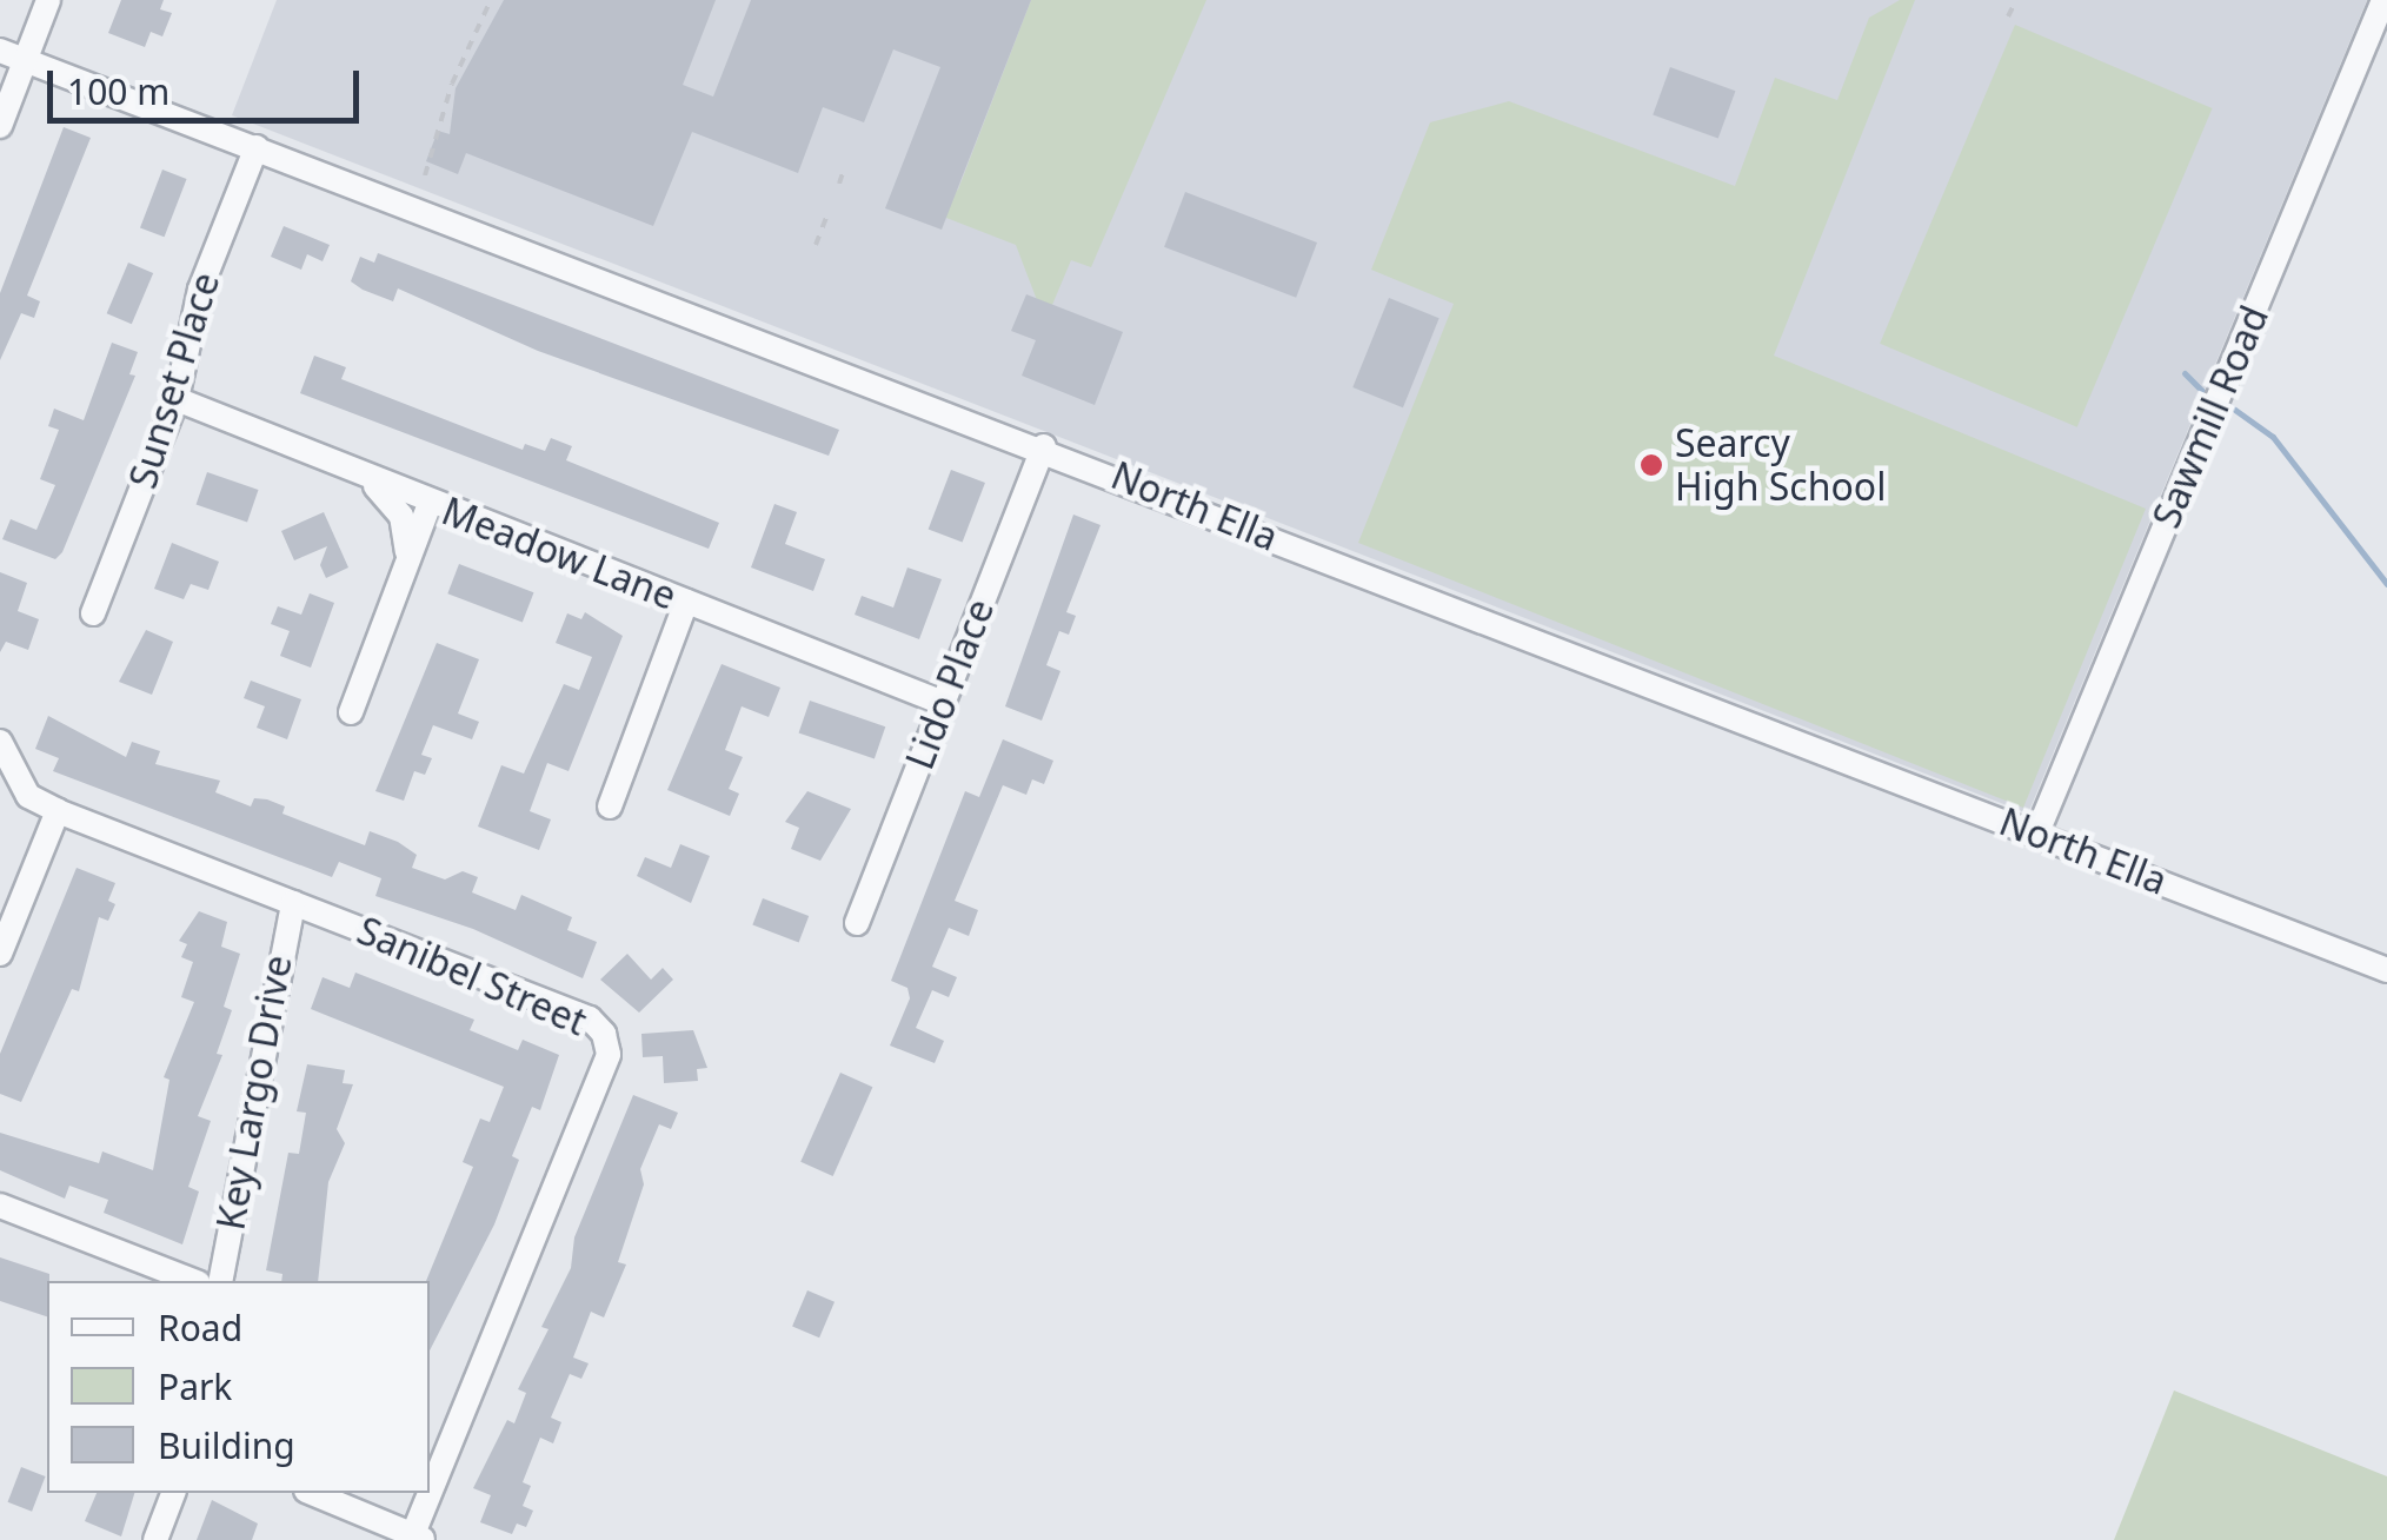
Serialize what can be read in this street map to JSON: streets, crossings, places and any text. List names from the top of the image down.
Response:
{
  "streets": {
    "street": [
      "Sunset Place",
      "Sawmill Road",
      "North Ella",
      "Meadow Lane",
      "Lido Place",
      "Sanibel Street",
      "Key Largo Drive"
    ]
  },
  "crossings": [
    ["Sunset Place", "North Ella"],
    ["Sunset Place", "Meadow Lane"],
    ["Sawmill Road", "North Ella"],
    ["North Ella", "Lido Place"],
    ["Meadow Lane", "Lido Place"],
    ["Sanibel Street", "Key Largo Drive"]
  ],
  "places": ["Searcy High School"],
  "legend": ["Road", "Park", "Building"],
  "scale_bar": "100 m"
}
